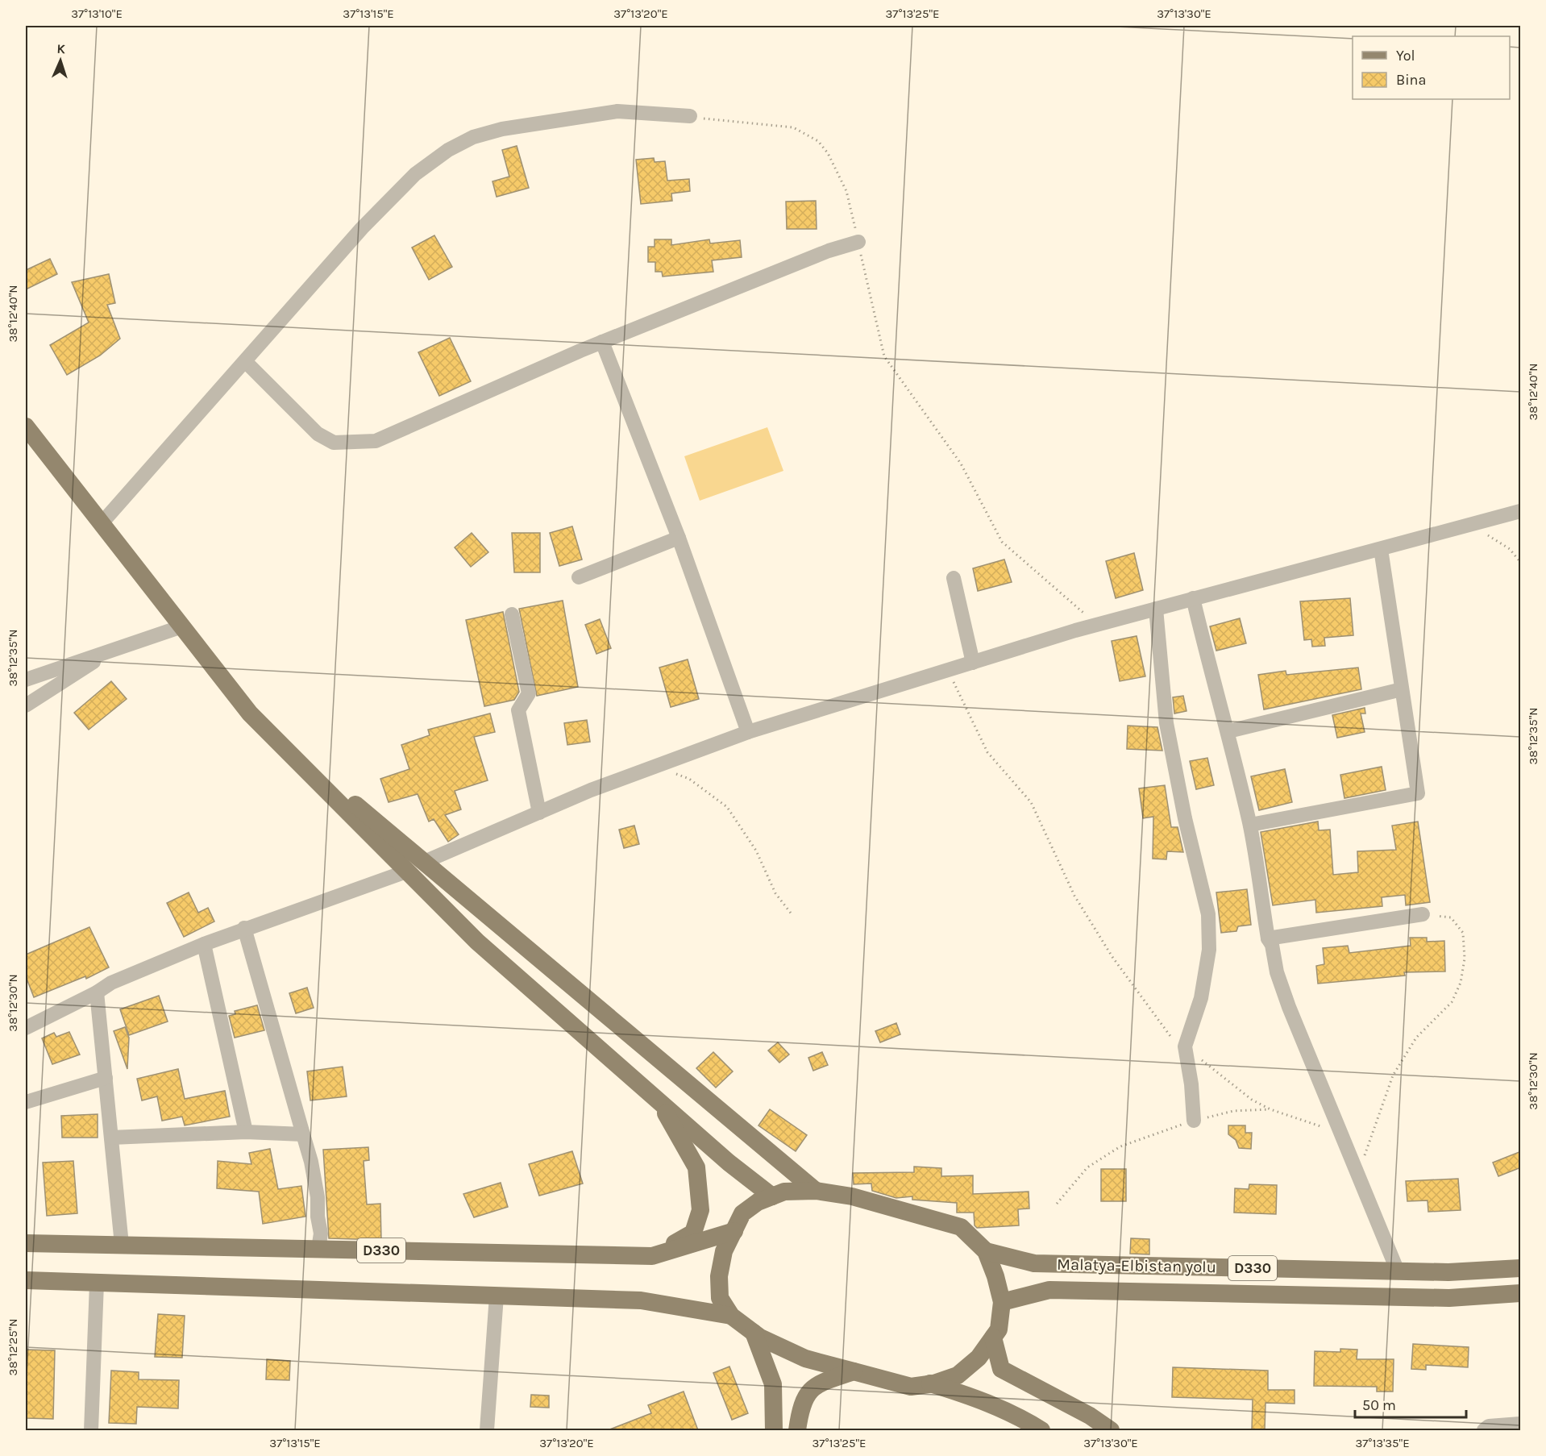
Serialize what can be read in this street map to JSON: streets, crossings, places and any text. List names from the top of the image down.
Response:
{
  "streets": {
    "main road": ["D330", "Malatya-Elbistan yolu"]
  },
  "legend": ["Yol", "Bina"],
  "scale_bar": "50 m",
  "north": "top",
  "coordinates": [
    "37°13'10\"E",
    "37°13'15\"E",
    "37°13'20\"E",
    "37°13'25\"E",
    "37°13'30\"E",
    "38°12'40\"N",
    "38°12'35\"N",
    "38°12'30\"N",
    "38°12'25\"N",
    "37°13'35\"E"
  ]
}
